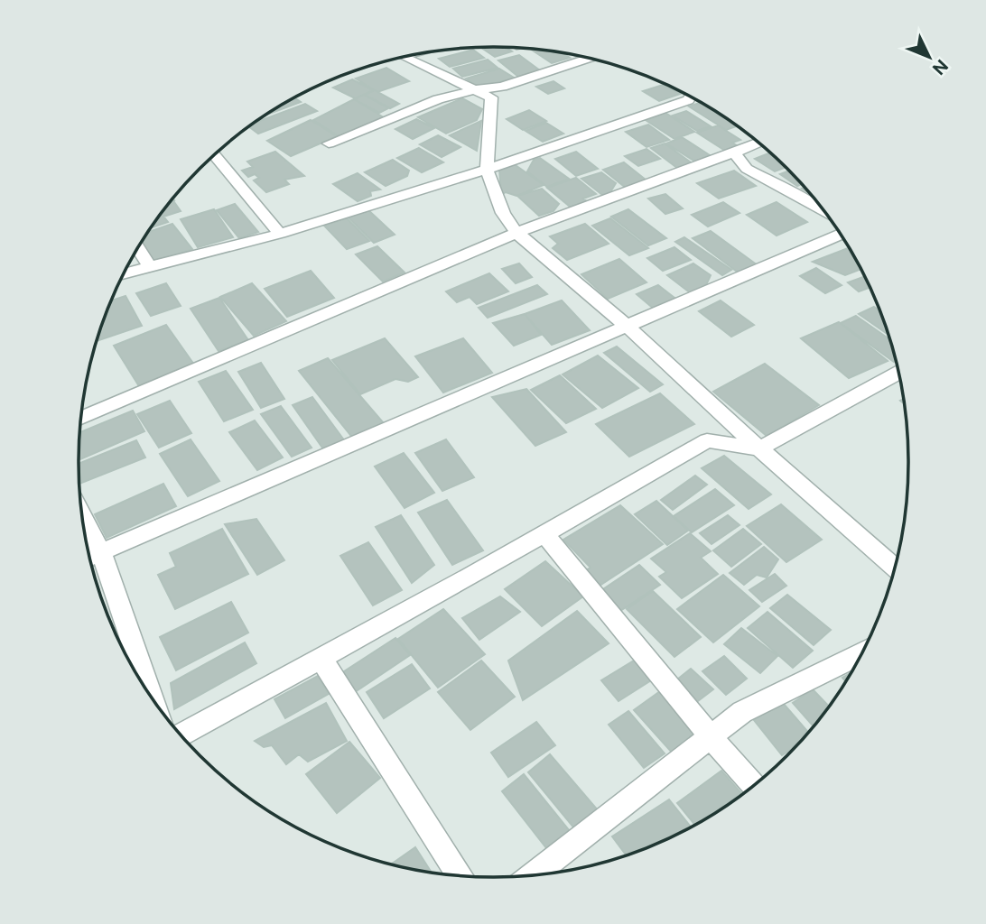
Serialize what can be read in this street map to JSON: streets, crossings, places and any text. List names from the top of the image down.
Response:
{
  "north": "bottom right"
}
